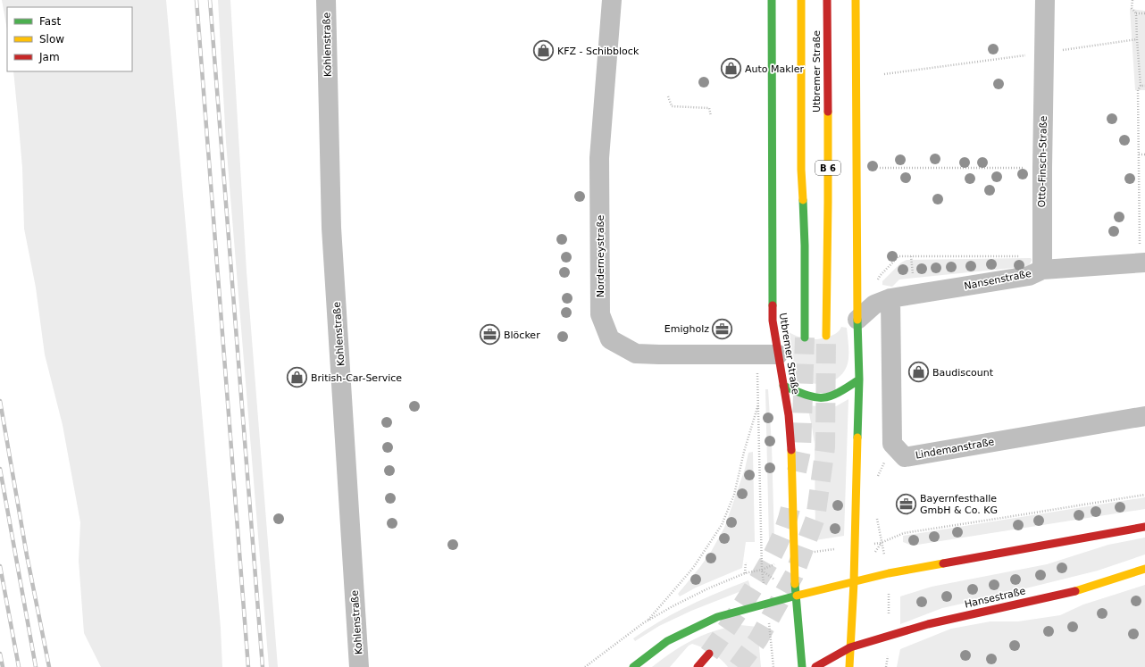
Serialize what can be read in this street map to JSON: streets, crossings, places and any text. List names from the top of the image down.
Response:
{
  "streets": {
    "main road": ["Utbremer Straße", "B 6", "Hansestraße"],
    "street": [
      "Kohlenstraße",
      "Otto-Finsch-Straße",
      "Norderneystraße",
      "Nansenstraße",
      "Lindemanstraße"
    ]
  },
  "crossings": [
    ["Utbremer Straße", "Norderneystraße"],
    ["Otto-Finsch-Straße", "Nansenstraße"],
    ["Nansenstraße", "Lindemanstraße"]
  ],
  "places": {
    "shop": [
      "KFZ - Schibblock",
      "Auto Makler",
      "Baudiscount",
      "British-Car-Service"
    ],
    "office": ["Emigholz", "Blöcker", "Bayernfesthalle GmbH & Co. KG"]
  },
  "legend": ["Fast", "Slow", "Jam"]
}
